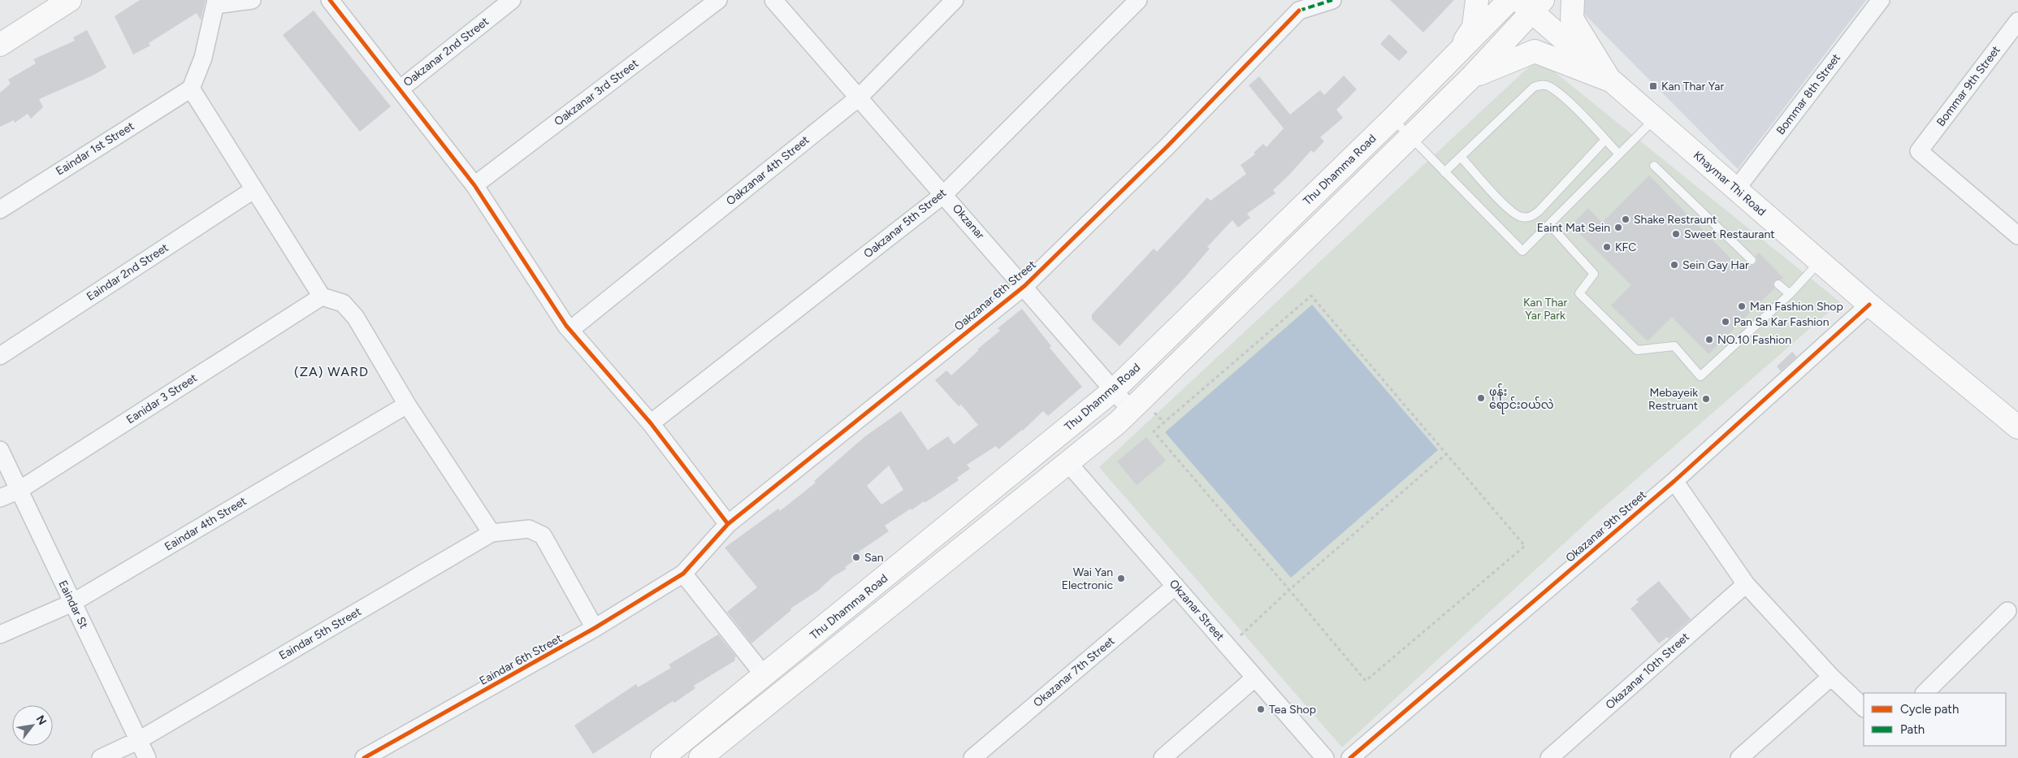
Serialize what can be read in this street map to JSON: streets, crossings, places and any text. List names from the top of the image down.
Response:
{
  "streets": {
    "main road": ["Thu Dhamma Road", "Khaymar Thi Road"],
    "street": [
      "Oakzanar 2nd Street",
      "Bommar 9th Street",
      "Oakzanar 3rd Street",
      "Bommar 8th Street",
      "Eaindar 1st Street",
      "Oakzanar 4th Street",
      "Okzanar",
      "Oakzanar 5th Street",
      "Eaindar 2nd Street",
      "Oakzanar 6th Street",
      "Eanidar 3 Street",
      "Eaindar 4th Street",
      "Okazanar 9th Street",
      "Eaindar St",
      "Okzanar Street",
      "Eaindar 5th Street",
      "Eaindar 6th Street",
      "Okazanar 10th Street",
      "Okazanar 7th Street"
    ]
  },
  "crossings": [
    ["Bommar 8th Street", "Khaymar Thi Road"],
    ["Thu Dhamma Road", "Okzanar"],
    ["Oakzanar 4th Street", "Okzanar"],
    ["Khaymar Thi Road", "Okazanar 9th Street"],
    ["Okzanar", "Oakzanar 5th Street"],
    ["Okzanar", "Oakzanar 6th Street"],
    ["Oakzanar 6th Street", "Eaindar 6th Street"],
    ["Eanidar 3 Street", "Eaindar St"],
    ["Eaindar 4th Street", "Eaindar St"],
    ["Eaindar St", "Eaindar 5th Street"],
    ["Okzanar Street", "Okazanar 7th Street"],
    ["Eaindar 5th Street", "Eaindar 6th Street"]
  ],
  "districts": ["(ZA) WARD"],
  "parks": ["Kan Thar Yar Park"],
  "places": {
    "transit": ["Kan Thar Yar"],
    "other": [
      "Shake Restraunt",
      "Eaint Mat Sein",
      "Sweet Restaurant",
      "KFC",
      "Sein Gay Har",
      "Man Fashion Shop",
      "Pan Sa Kar Fashion",
      "NO.10 Fashion",
      "ဖုန်း ရောင်းဝယ်လဲ",
      "Mebayeik Restruant",
      "San",
      "Wai Yan Electronic",
      "Tea Shop"
    ]
  },
  "legend": ["Cycle path", "Path"],
  "north": "top right"
}
